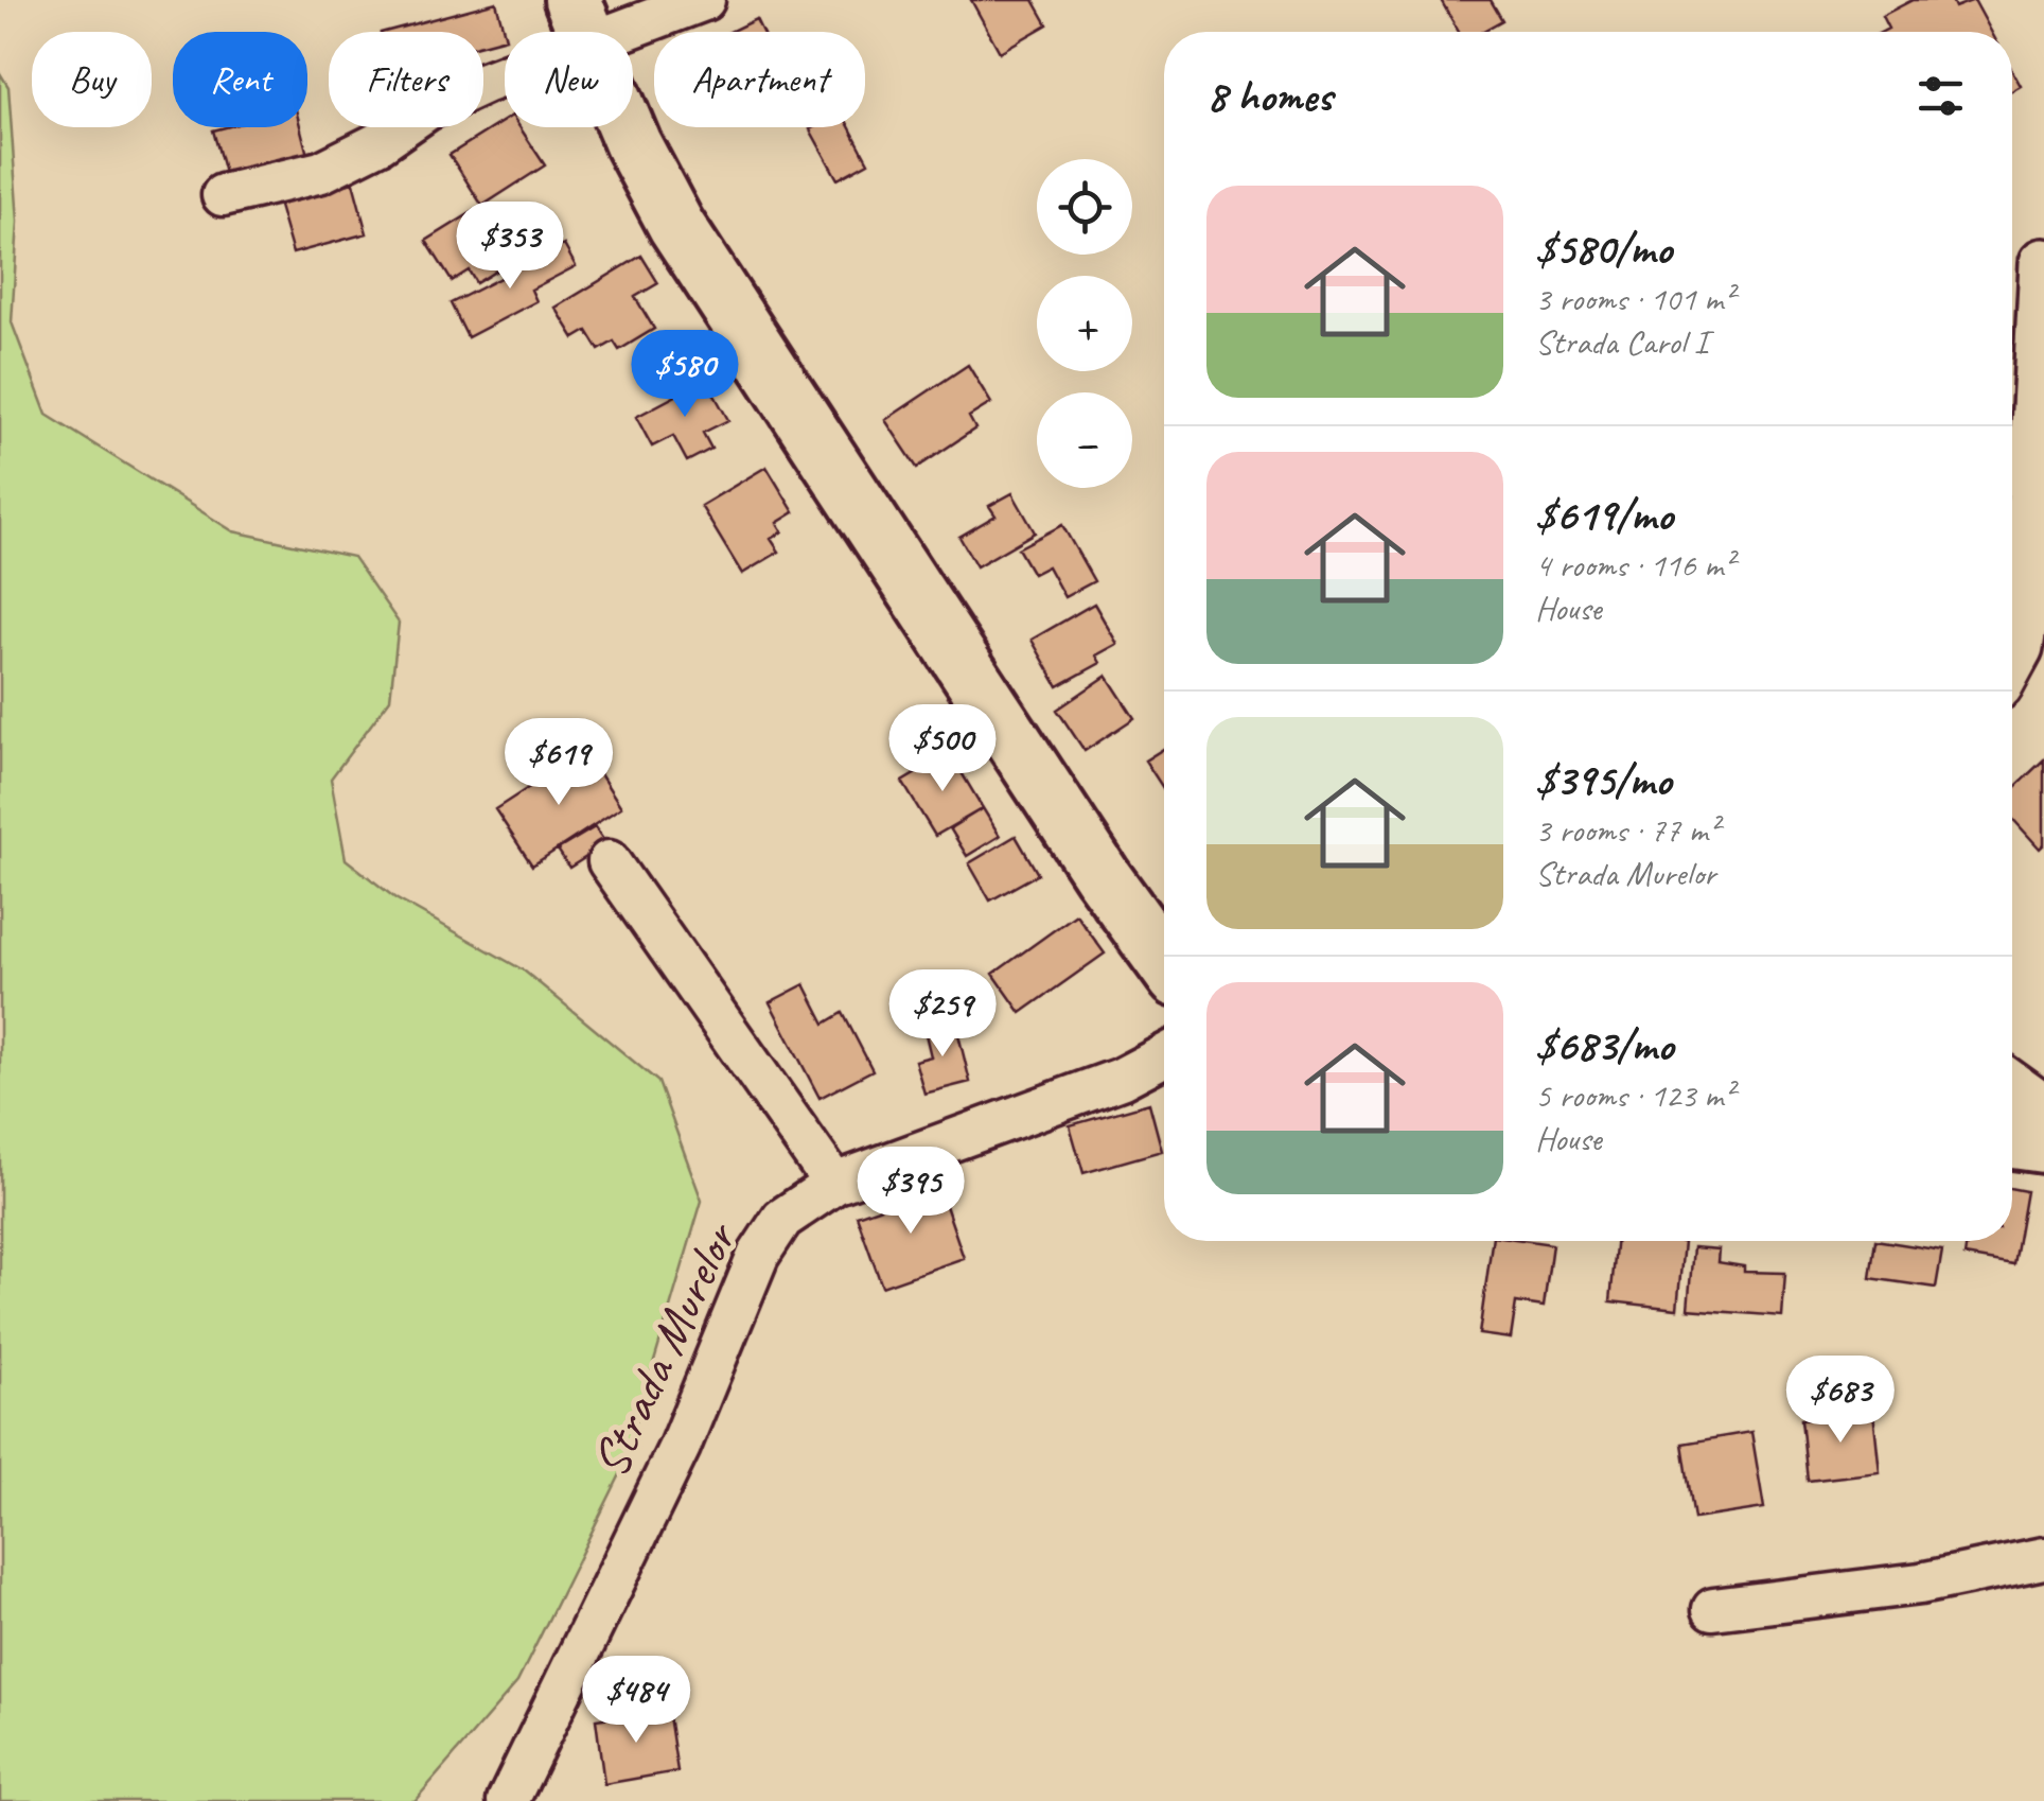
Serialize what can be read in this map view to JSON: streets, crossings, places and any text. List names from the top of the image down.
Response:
{
  "streets": {
    "street": ["Strada Murelor"]
  },
  "page": {
    "chip": [
      "Buy",
      "Rent",
      "Filters",
      "New",
      "Apartment"
    ],
    "heading": "8 homes",
    "map_buttons": ["+", "−"],
    "list": [
      {
        "name": "$580/mo",
        "note": "3 rooms · 101 m² · Strada Carol I"
      },
      {
        "name": "$619/mo",
        "note": "4 rooms · 116 m² · House"
      },
      {
        "name": "$395/mo",
        "note": "3 rooms · 77 m² · Strada Murelor"
      },
      {
        "name": "$683/mo",
        "note": "5 rooms · 123 m² · House"
      }
    ],
    "price": [
      "$353",
      "$580",
      "$500",
      "$619",
      "$259",
      "$395",
      "$683",
      "$484"
    ]
  }
}
